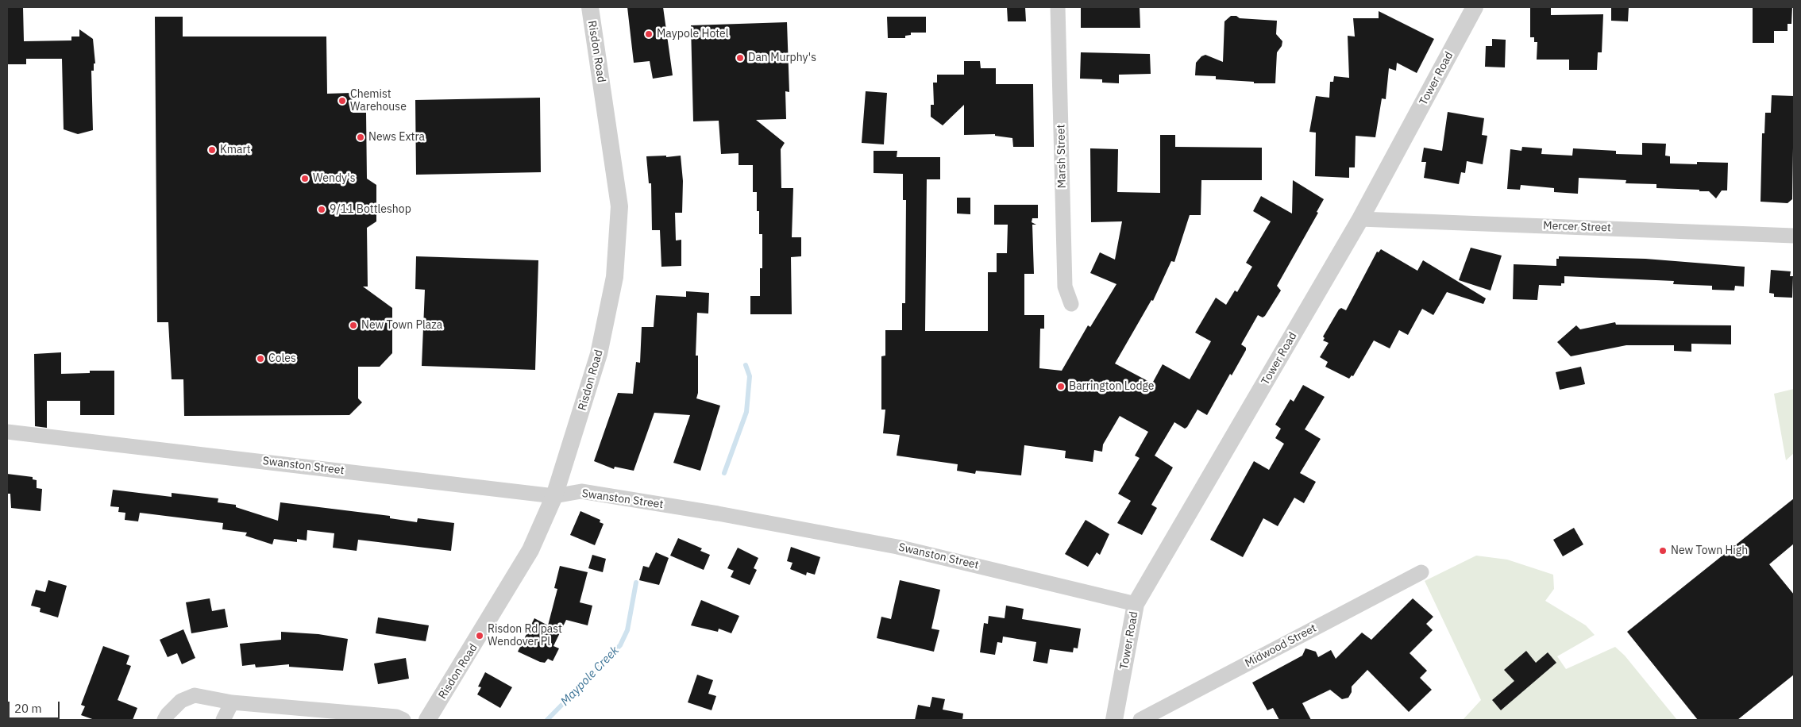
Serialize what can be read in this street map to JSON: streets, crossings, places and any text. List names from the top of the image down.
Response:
{
  "streets": {
    "street": [
      "Risdon Road",
      "Tower Road",
      "Marsh Street",
      "Mercer Street",
      "Swanston Street",
      "Midwood Street"
    ]
  },
  "crossings": [
    ["Risdon Road", "Swanston Street"],
    ["Tower Road", "Mercer Street"],
    ["Tower Road", "Swanston Street"]
  ],
  "water": ["Maypole Creek"],
  "places": [
    "Maypole Hotel",
    "Dan Murphy's",
    "Chemist Warehouse",
    "News Extra",
    "Kmart",
    "Wendy's",
    "9/11 Bottleshop",
    "New Town Plaza",
    "Coles",
    "Barrington Lodge",
    "New Town High",
    "Risdon Rd past Wendover Pl"
  ],
  "scale_bar": "20 m"
}
